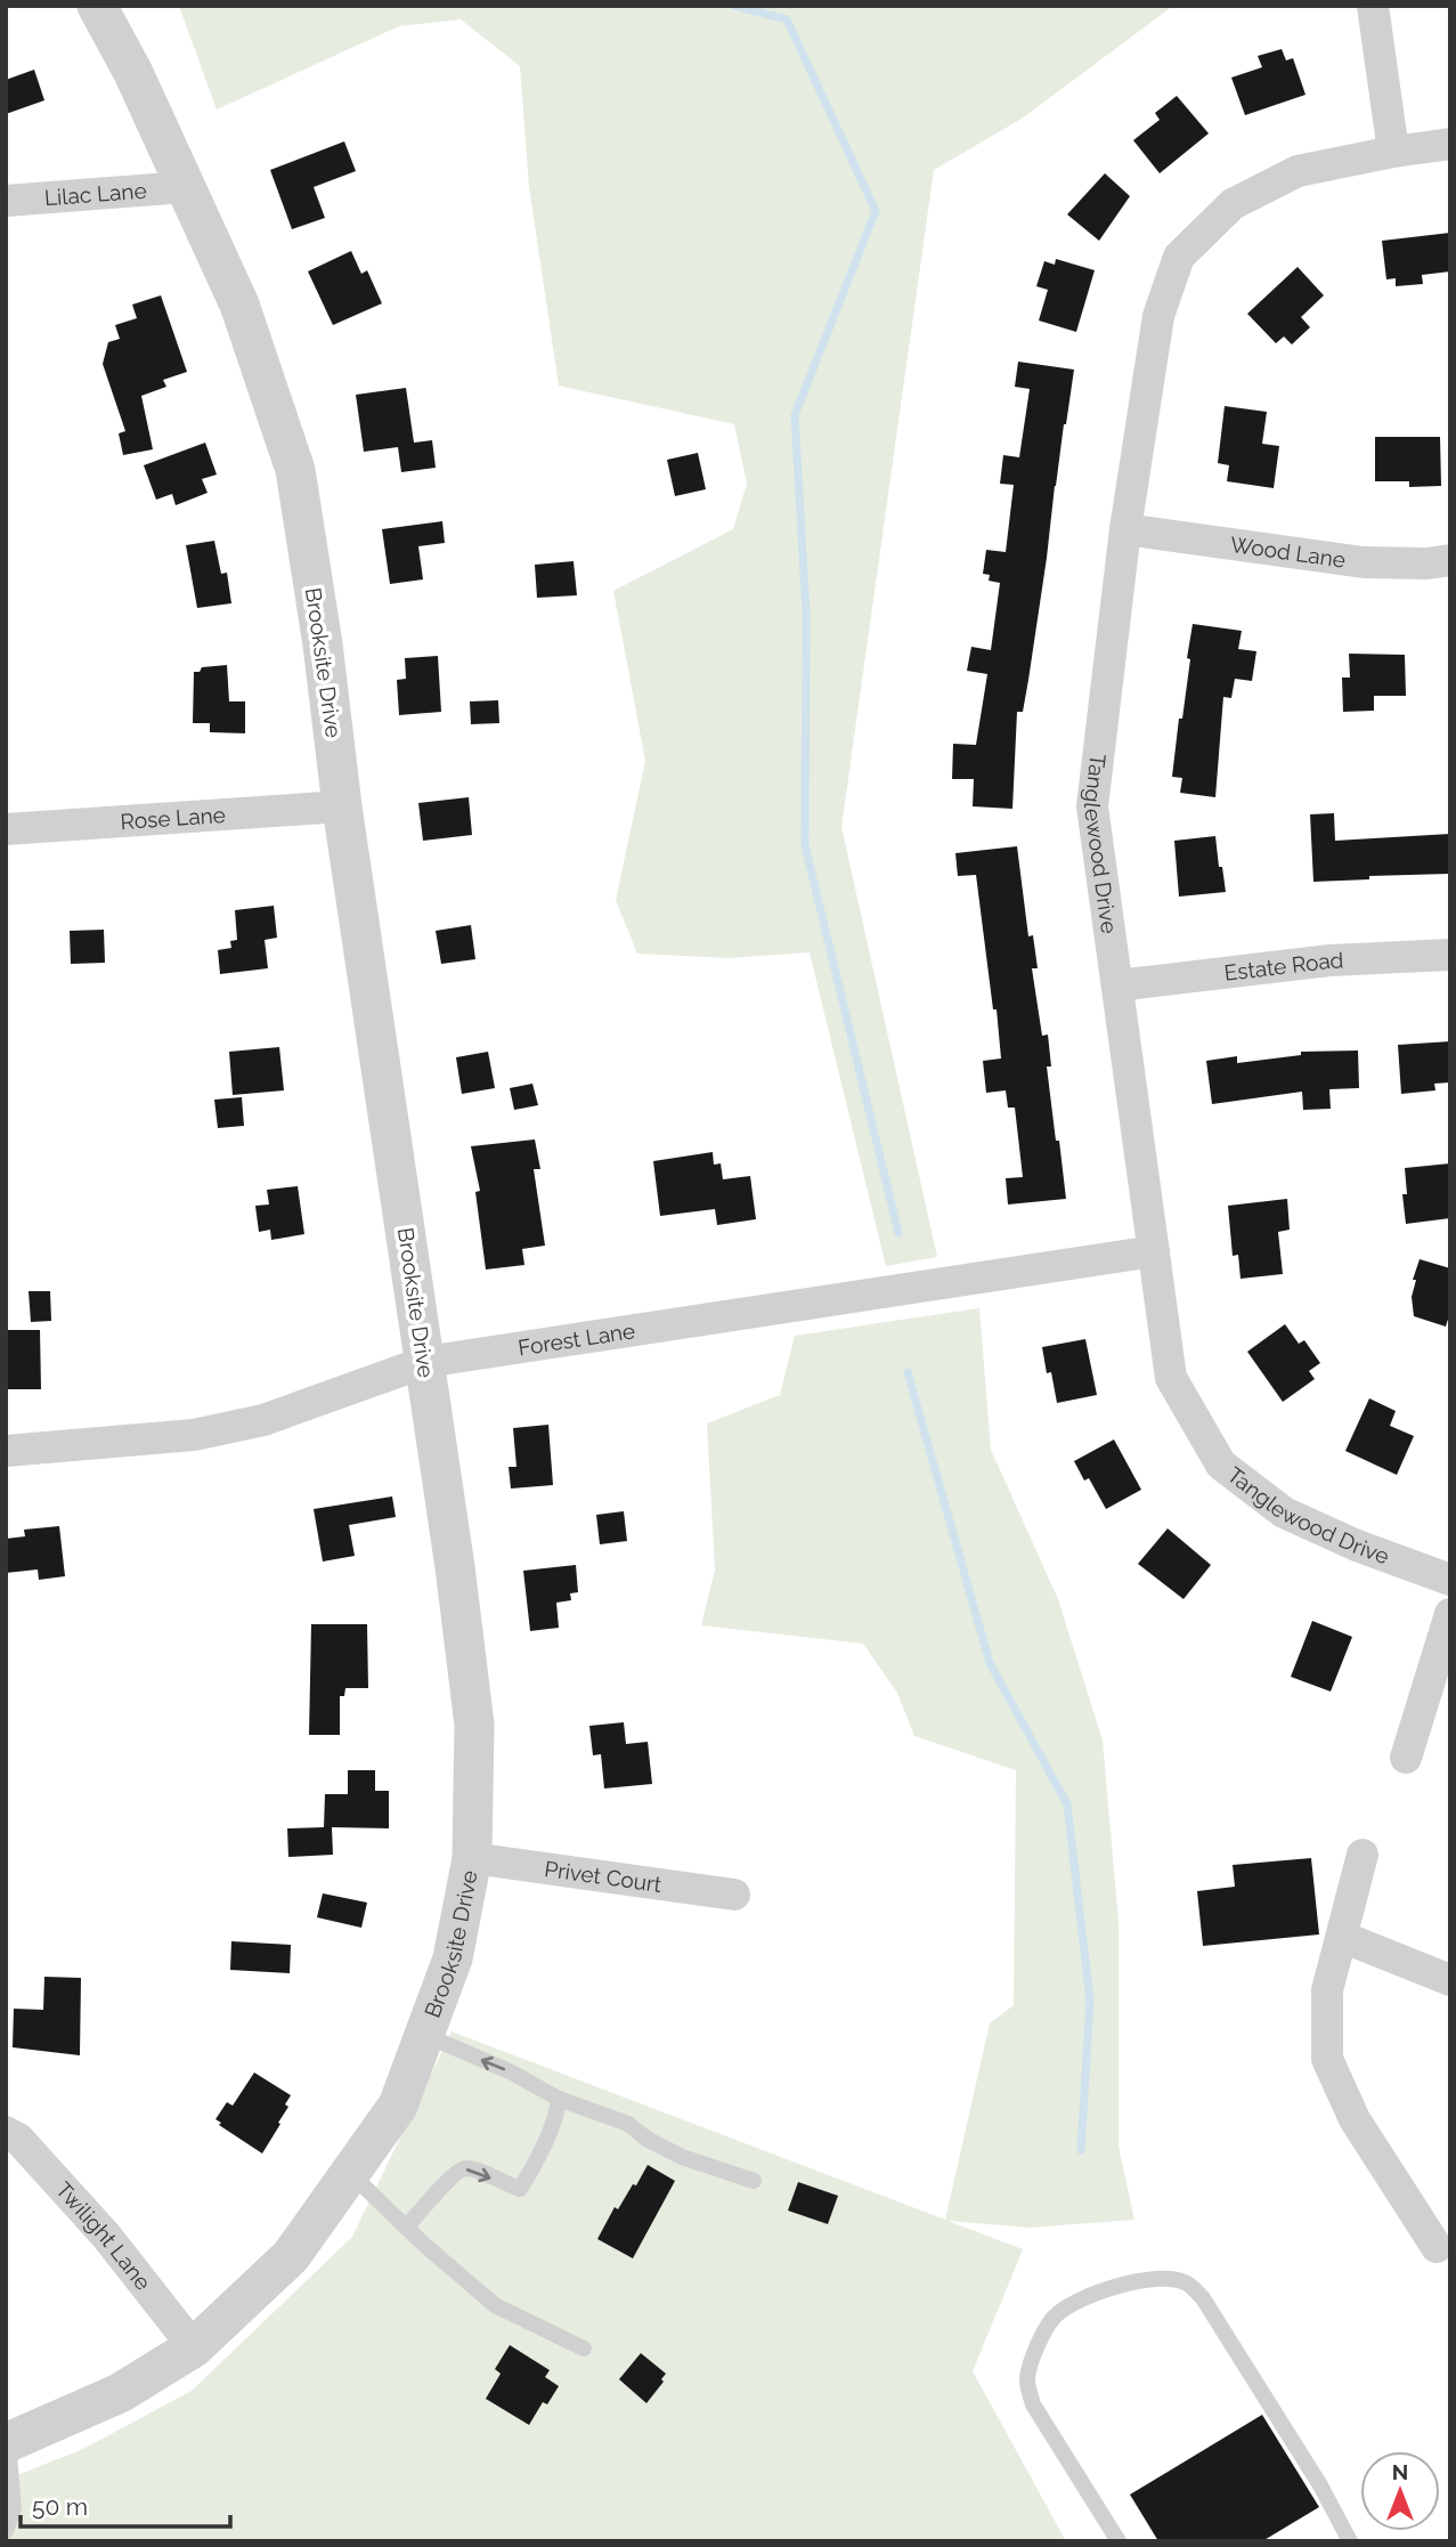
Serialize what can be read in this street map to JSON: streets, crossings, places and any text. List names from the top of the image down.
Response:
{
  "streets": {
    "street": [
      "Lilac Lane",
      "Wood Lane",
      "Brooksite Drive",
      "Rose Lane",
      "Tanglewood Drive",
      "Estate Road",
      "Forest Lane",
      "Privet Court",
      "Twilight Lane"
    ]
  },
  "crossings": [
    ["Lilac Lane", "Brooksite Drive"],
    ["Wood Lane", "Tanglewood Drive"],
    ["Brooksite Drive", "Rose Lane"],
    ["Brooksite Drive", "Forest Lane"],
    ["Brooksite Drive", "Privet Court"],
    ["Brooksite Drive", "Twilight Lane"],
    ["Tanglewood Drive", "Estate Road"],
    ["Tanglewood Drive", "Forest Lane"]
  ],
  "scale_bar": "50 m",
  "north": "top"
}
